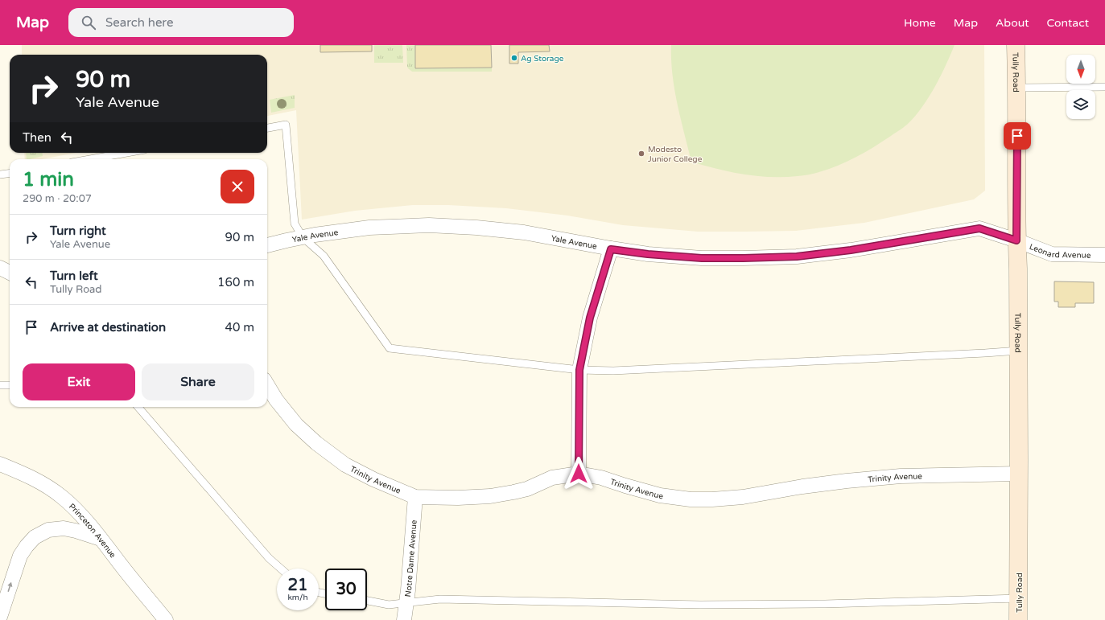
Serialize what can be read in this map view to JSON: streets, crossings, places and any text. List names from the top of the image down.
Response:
{
  "streets": {
    "main road": ["Tully Road"],
    "street": [
      "Yale Avenue",
      "Leonard Avenue",
      "Trinity Avenue",
      "Princeton Avenue",
      "Notre Dame Avenue"
    ]
  },
  "crossings": [
    ["Tully Road", "Yale Avenue"],
    ["Tully Road", "Leonard Avenue"],
    ["Tully Road", "Trinity Avenue"],
    ["Yale Avenue", "Leonard Avenue"],
    ["Trinity Avenue", "Notre Dame Avenue"]
  ],
  "places": ["Ag Storage", "Modesto Junior College"],
  "north": "bottom",
  "page": {
    "header": "Map",
    "search": "Search here",
    "nav": [
      "Home",
      "Map",
      "About",
      "Contact"
    ],
    "turn": ["90 m", "Yale Avenue"],
    "then": "Then",
    "heading": ["1 min", "290 m · 20:07"],
    "list": [
      {
        "name": "Turn right",
        "note": "Yale Avenue",
        "value": "90 m"
      },
      {
        "name": "Turn left",
        "note": "Tully Road",
        "value": "160 m"
      },
      {
        "name": "Arrive at destination",
        "value": "40 m"
      }
    ],
    "buttons": ["Exit", "Share"],
    "speed": "21 km/h",
    "limit": "30"
  }
}
